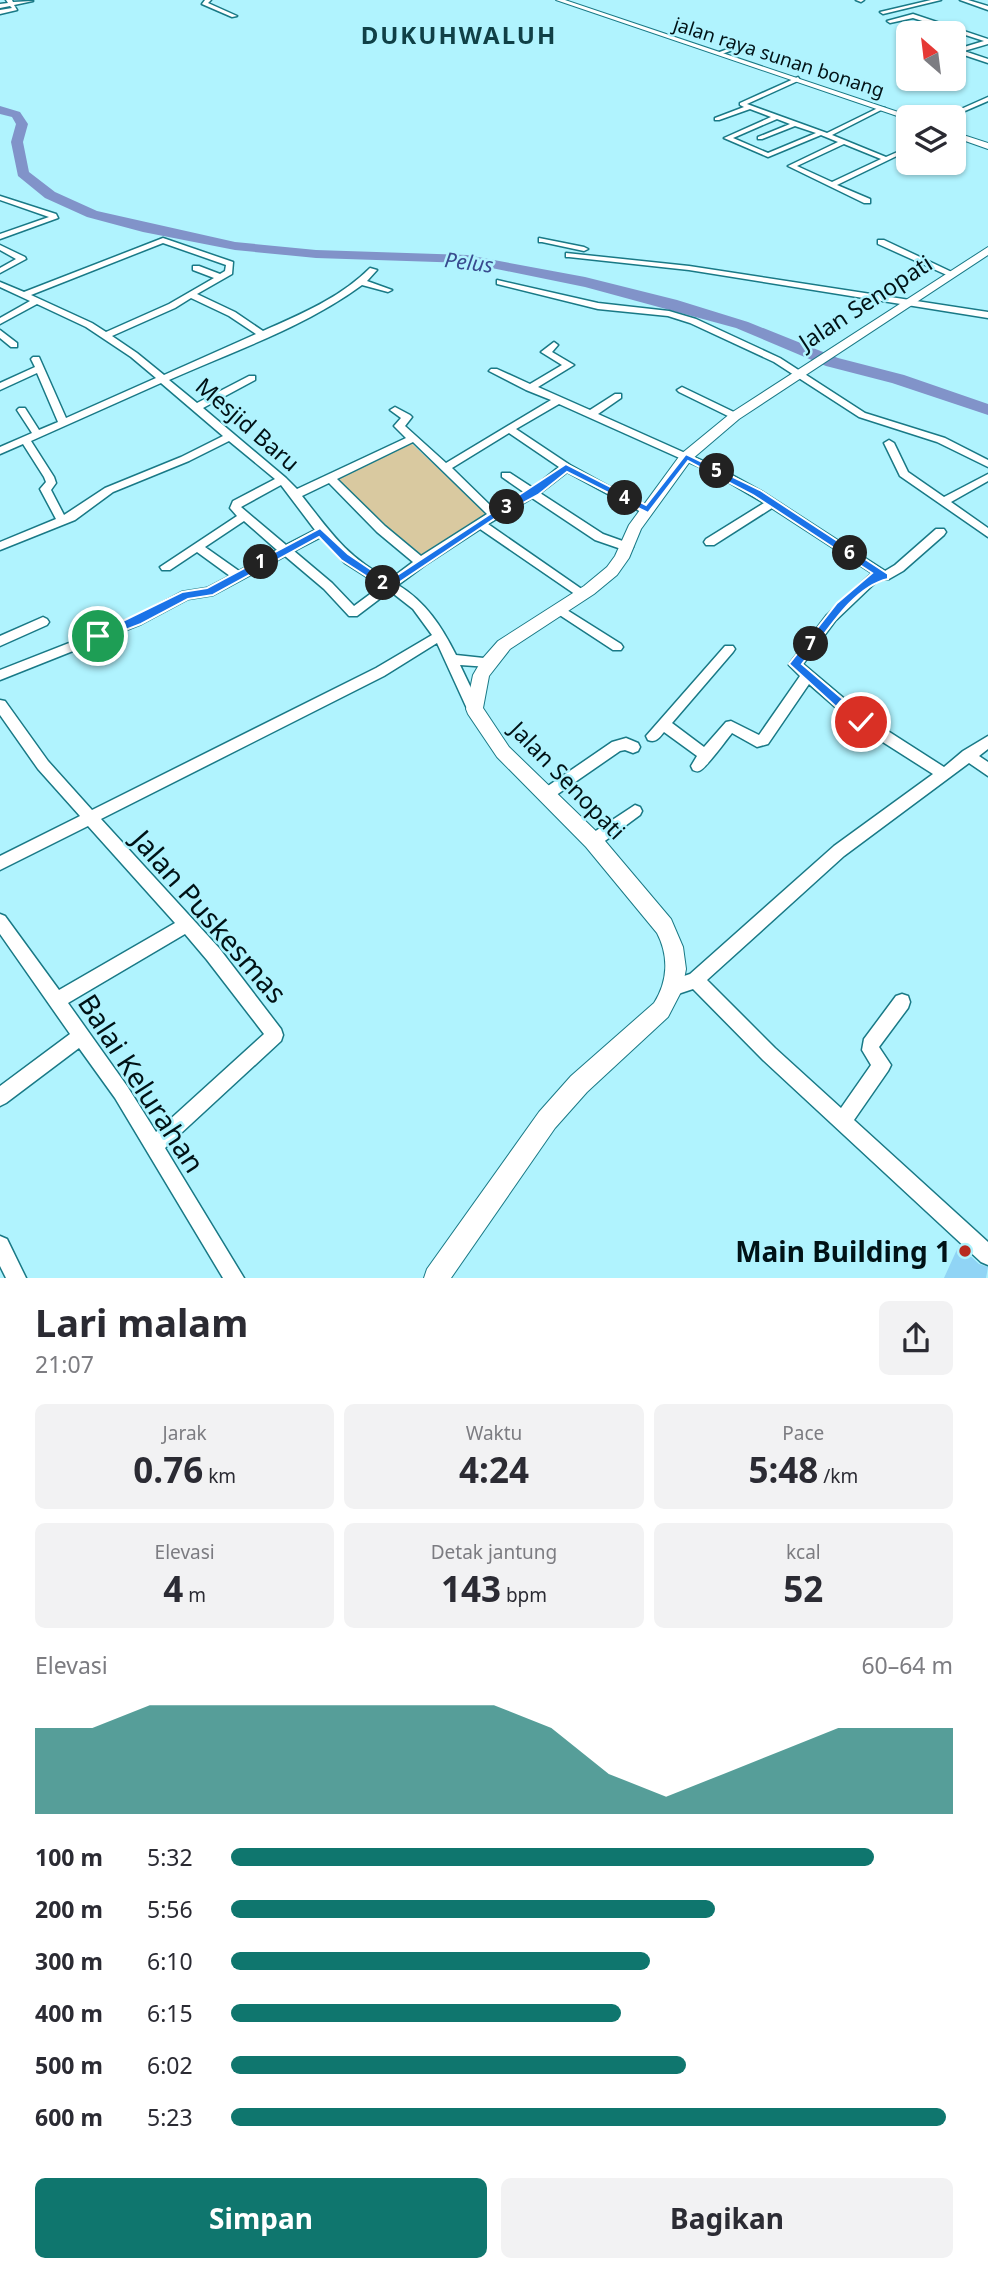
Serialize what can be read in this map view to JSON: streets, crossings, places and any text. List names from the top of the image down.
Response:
{
  "streets": {
    "main road": ["jalan raya sunan bonang", "Jalan Senopati"],
    "street": ["Mesjid Baru", "Jalan Puskesmas", "Balai Kelurahan"]
  },
  "crossings": [
    ["Jalan Senopati", "Mesjid Baru"],
    ["Jalan Puskesmas", "Balai Kelurahan"]
  ],
  "districts": ["DUKUHWALUH"],
  "water": ["Pelus"],
  "places": ["Main Building 1"],
  "north": "top left",
  "page": {
    "pins": [
      "5",
      "4",
      "3",
      "6",
      "1",
      "2",
      "7"
    ],
    "heading": ["Lari malam", "21:07"],
    "stats": [
      ["Jarak", "0.76 km"],
      ["Waktu", "4:24"],
      ["Pace", "5:48 /km"],
      ["Elevasi", "4 m"],
      ["Detak jantung", "143 bpm"],
      ["kcal", "52"]
    ],
    "chart": ["Elevasi", "60–64 m"],
    "list": [
      {
        "name": "100 m",
        "note": "5:32"
      },
      {
        "name": "200 m",
        "note": "5:56"
      },
      {
        "name": "300 m",
        "note": "6:10"
      },
      {
        "name": "400 m",
        "note": "6:15"
      },
      {
        "name": "500 m",
        "note": "6:02"
      },
      {
        "name": "600 m",
        "note": "5:23"
      }
    ],
    "buttons": ["Simpan", "Bagikan"]
  }
}
